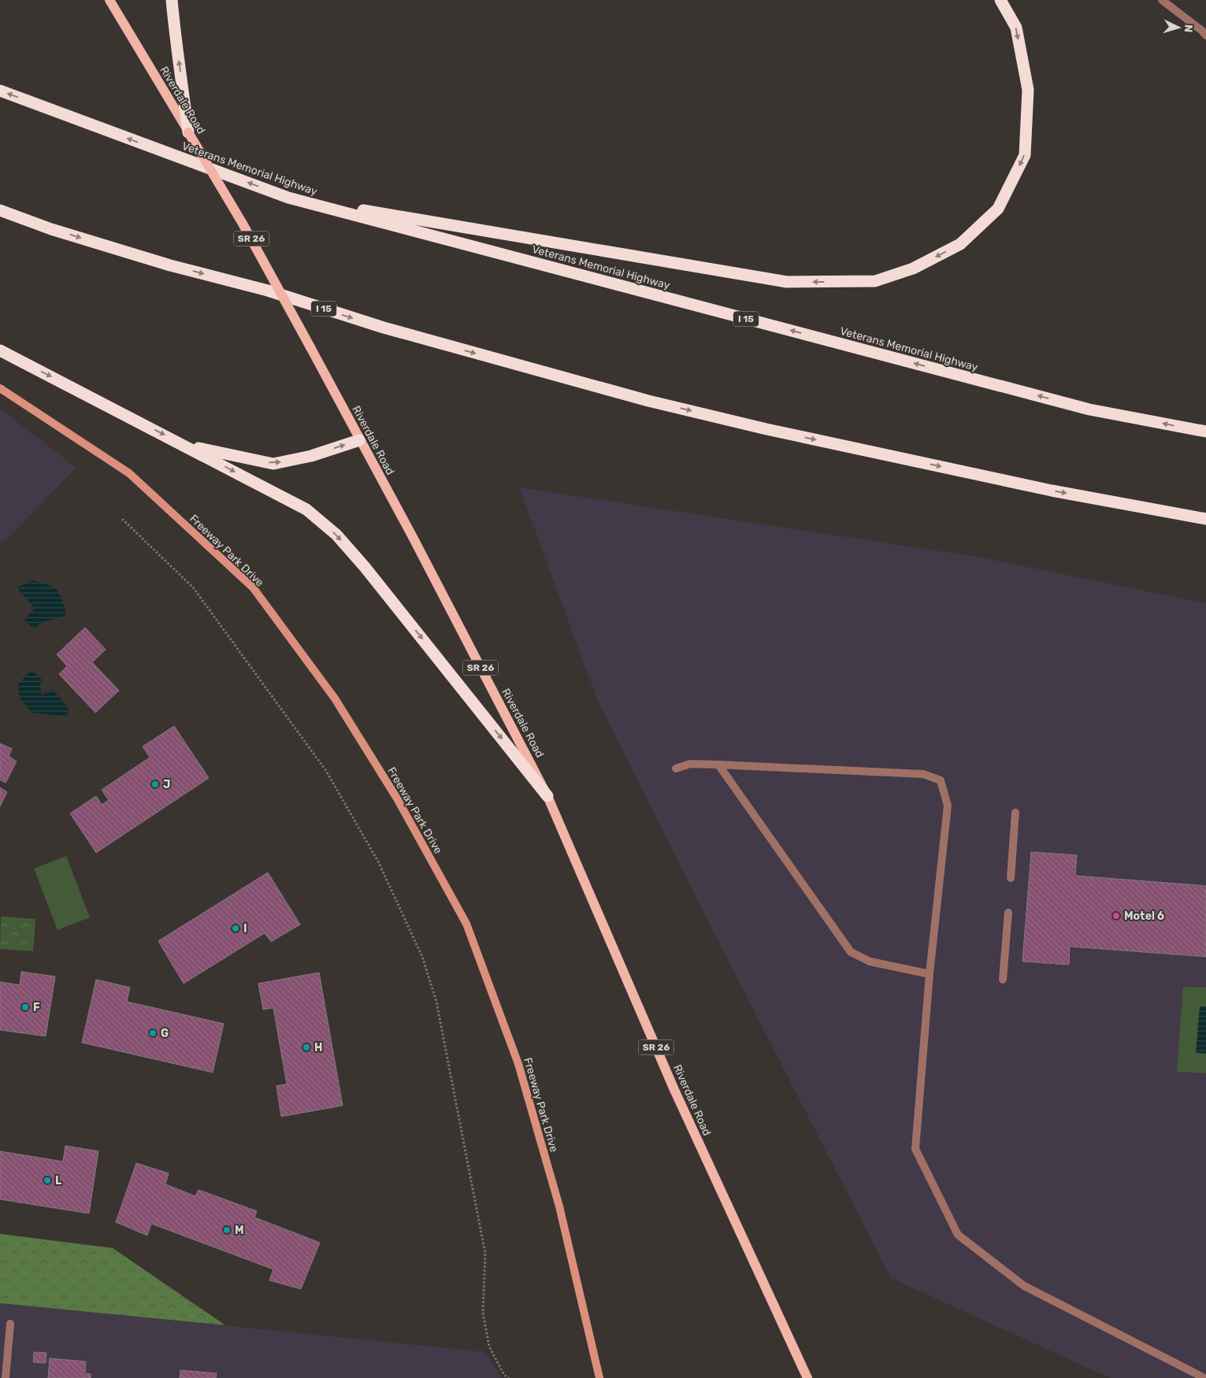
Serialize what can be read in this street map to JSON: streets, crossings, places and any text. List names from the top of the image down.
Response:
{
  "streets": {
    "highway": ["Veterans Memorial Highway", "I 15"],
    "main road": ["Riverdale Road", "SR 26"],
    "street": ["Freeway Park Drive"]
  },
  "places": [
    "J",
    "Motel 6",
    "I",
    "F",
    "G",
    "H",
    "L",
    "M"
  ],
  "north": "right"
}
